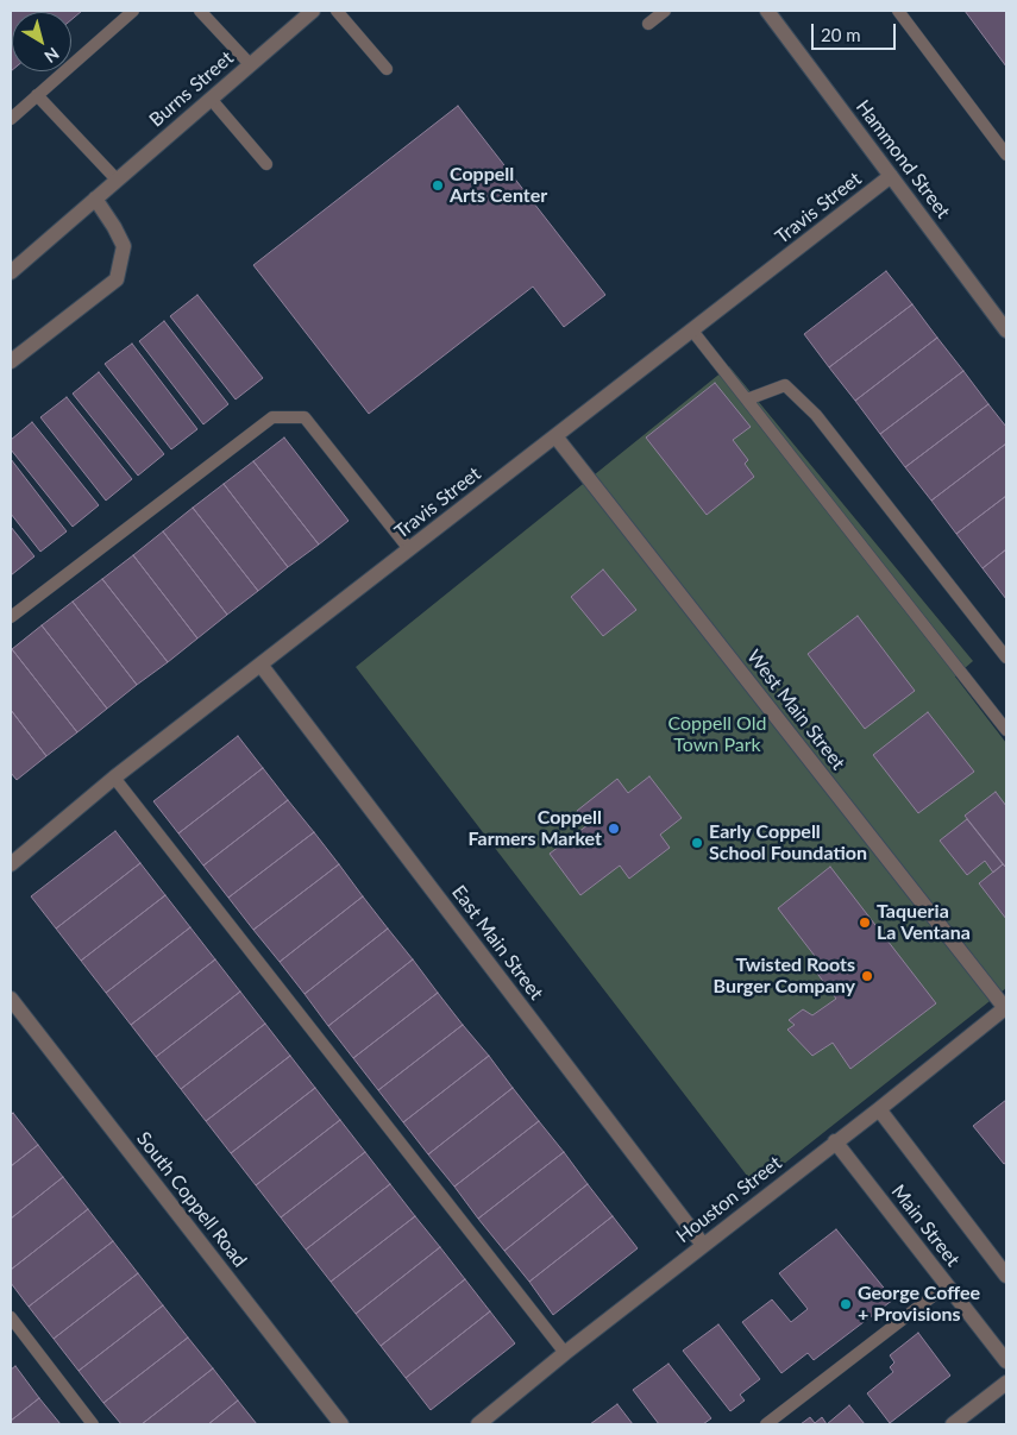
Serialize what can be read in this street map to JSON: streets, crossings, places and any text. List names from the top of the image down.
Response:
{
  "streets": {
    "street": [
      "Burns Street",
      "Hammond Street",
      "Travis Street",
      "West Main Street",
      "East Main Street",
      "South Coppell Road",
      "Houston Street",
      "Main Street"
    ]
  },
  "crossings": [
    ["Hammond Street", "Travis Street"],
    ["Travis Street", "West Main Street"],
    ["Travis Street", "East Main Street"],
    ["West Main Street", "Houston Street"],
    ["East Main Street", "Houston Street"],
    ["Houston Street", "Main Street"]
  ],
  "parks": ["Coppell Old Town Park"],
  "places": [
    "Coppell Arts Center",
    "Coppell Farmers Market",
    "Early Coppell School Foundation",
    "Taqueria La Ventana",
    "Twisted Roots Burger Company",
    "George Coffee + Provisions"
  ],
  "scale_bar": "20 m",
  "north": "bottom right"
}
